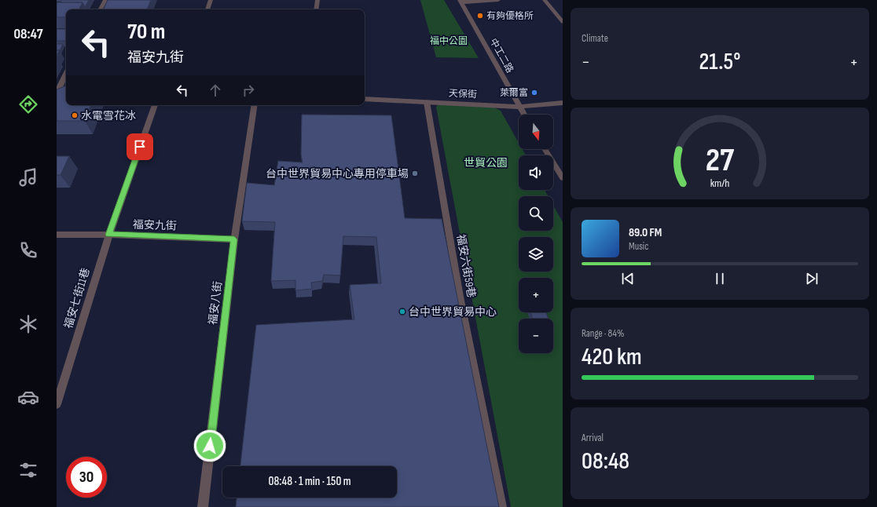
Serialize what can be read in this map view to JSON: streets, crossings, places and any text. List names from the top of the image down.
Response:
{
  "streets": {
    "street": [
      "中工二路",
      "天保街",
      "福安九街",
      "福安六街59巷",
      "福安七街11巷",
      "福安八街"
    ]
  },
  "crossings": [
    ["中工二路", "天保街"],
    ["天保街", "福安六街59巷"],
    ["福安九街", "福安七街11巷"],
    ["福安九街", "福安八街"]
  ],
  "parks": ["福中公園", "世貿公園"],
  "places": [
    "有夠優格所",
    "萊爾富",
    "水電雪花冰",
    "台中世界貿易中心專用停車場",
    "台中世界貿易中心"
  ],
  "north": "bottom",
  "page": {
    "tabs": "08:47",
    "tile": [
      "Climate",
      ["Range · 84%", "420 km"],
      ["Arrival", "08:48"]
    ],
    "turn": ["70 m", "福安九街"],
    "heat": ["−", "21.5°", "+"],
    "map_buttons": ["+", "−"],
    "song": ["89.0 FM", "Music"],
    "limit": "30",
    "trip": "08:48 · 1 min · 150 m",
    "gauge": ["27", "km/h"]
  }
}
